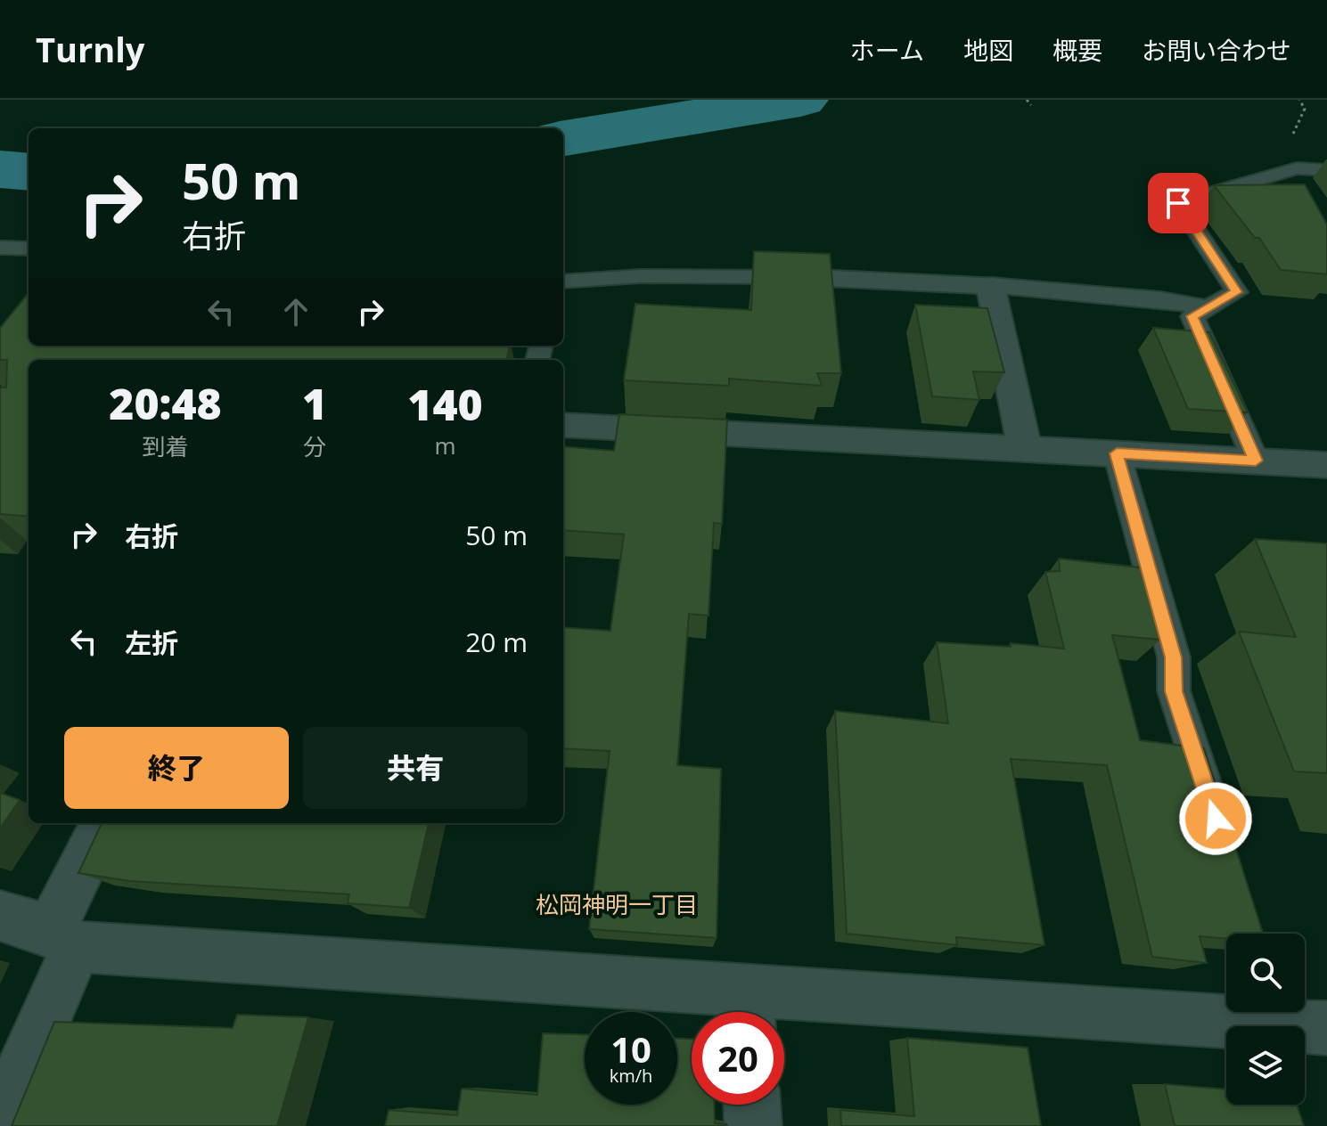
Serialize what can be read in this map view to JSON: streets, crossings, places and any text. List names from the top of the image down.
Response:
{
  "districts": ["松岡神明一丁目"],
  "page": {
    "header": "Turnly",
    "nav": [
      "ホーム",
      "地図",
      "概要",
      "お問い合わせ"
    ],
    "turn": ["50 m", "右折"],
    "eta": [
      "20:48",
      "到着",
      "1",
      "分",
      "140",
      "m"
    ],
    "list": [
      {
        "name": "右折",
        "value": "50 m"
      },
      {
        "name": "左折",
        "value": "20 m"
      }
    ],
    "buttons": ["終了", "共有"],
    "speed": "10 km/h",
    "limit": "20"
  }
}
